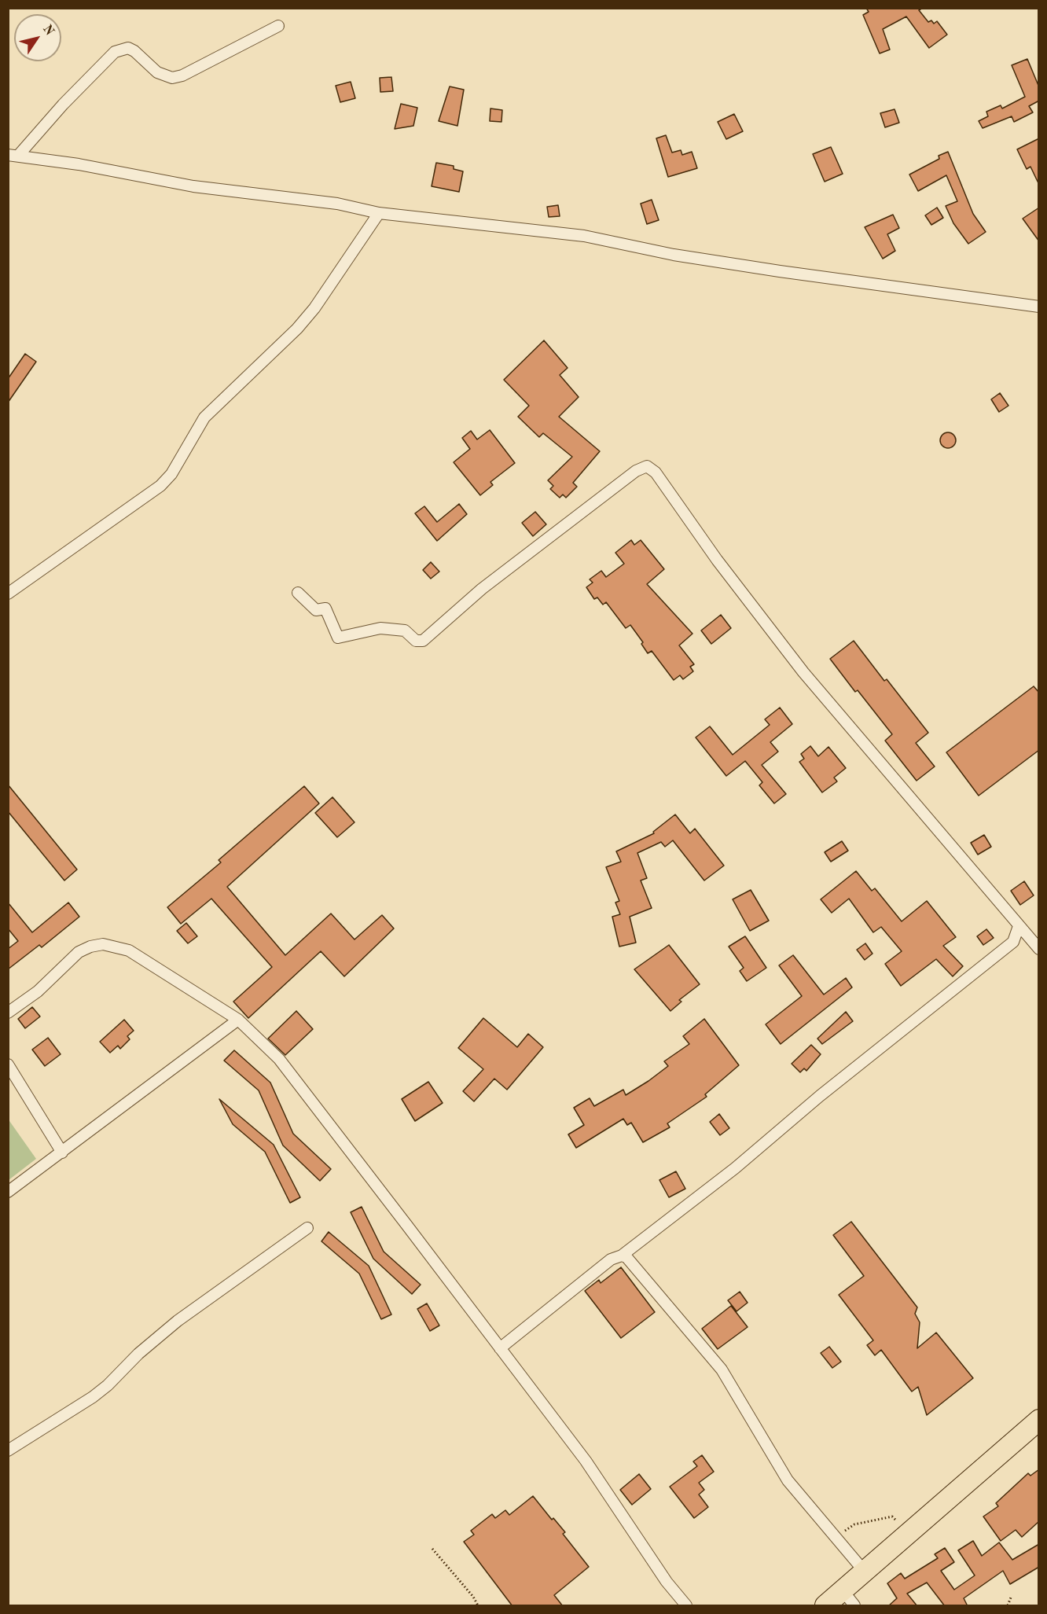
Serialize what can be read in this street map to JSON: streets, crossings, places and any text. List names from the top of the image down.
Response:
{
  "north": "top right"
}
